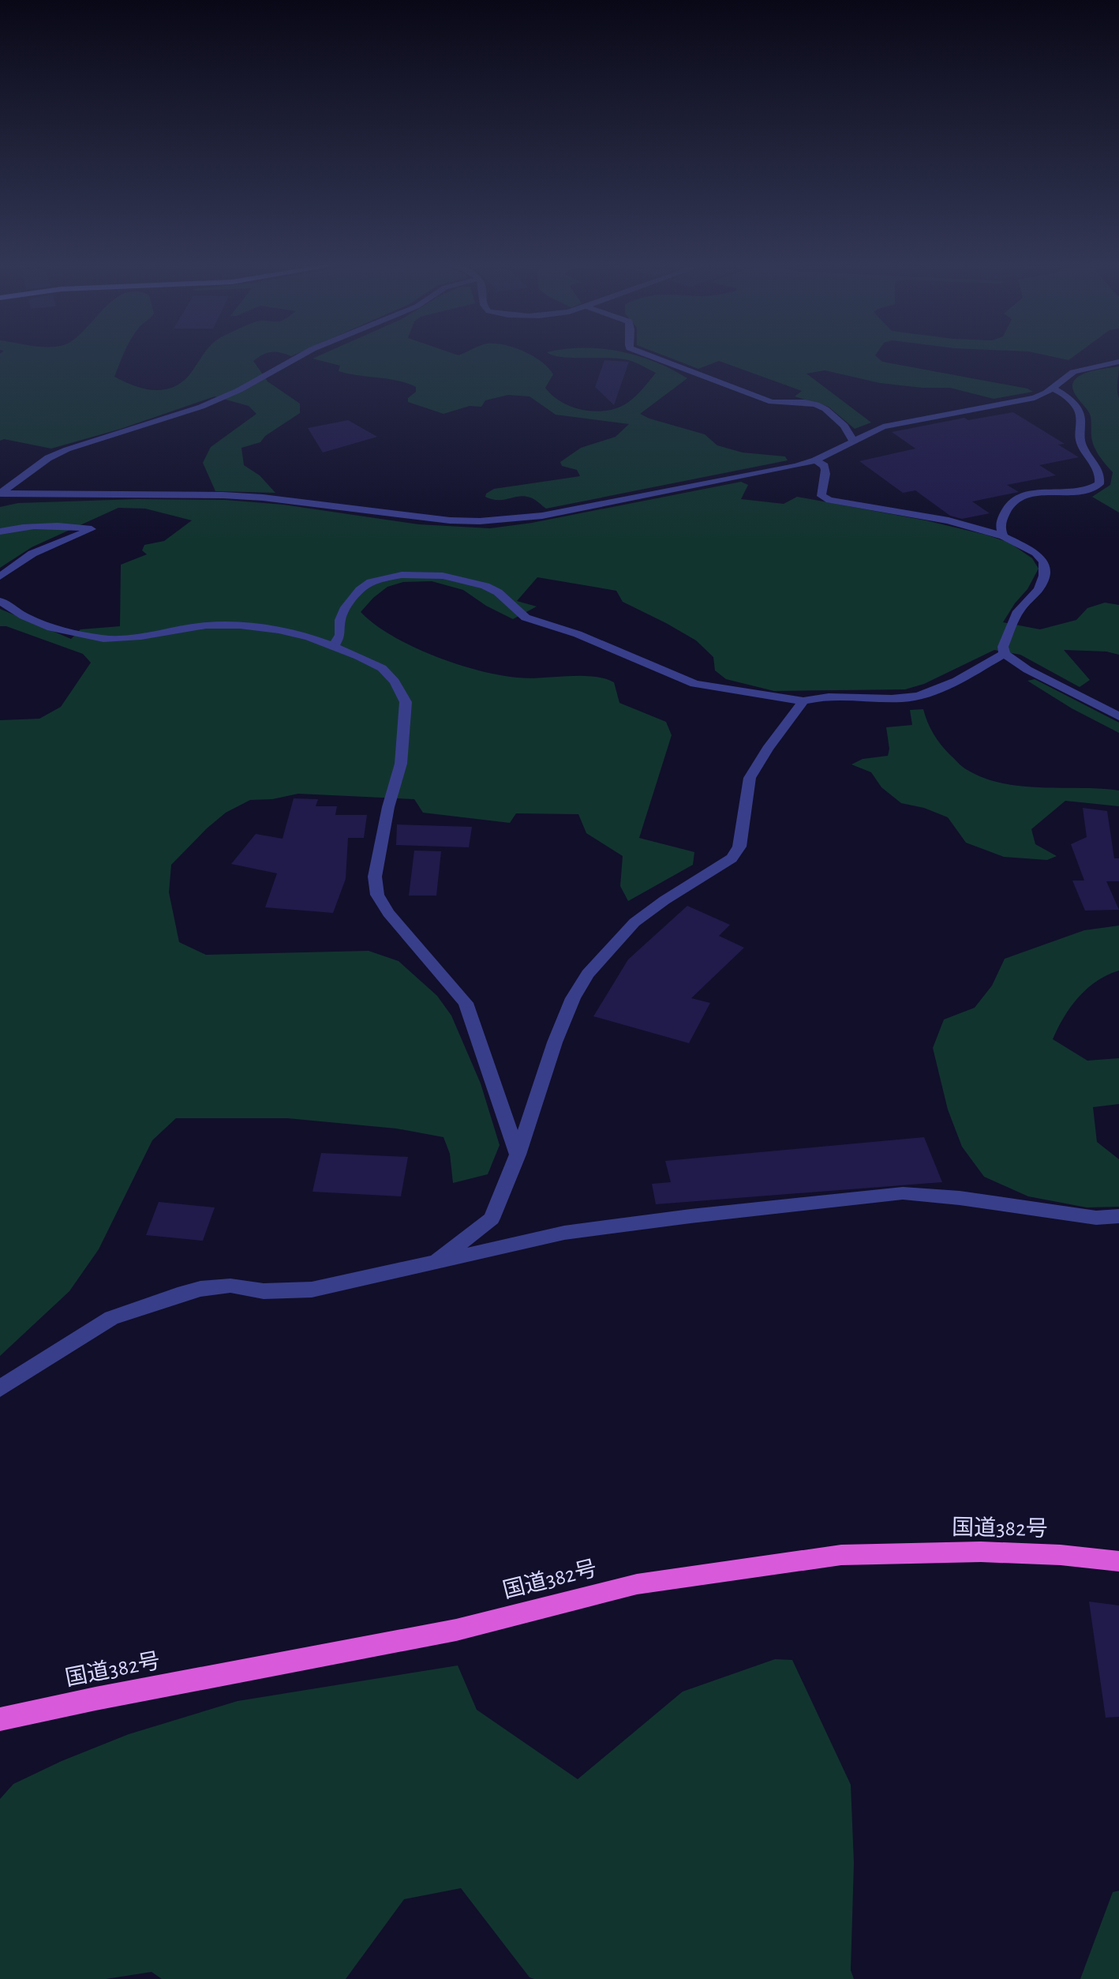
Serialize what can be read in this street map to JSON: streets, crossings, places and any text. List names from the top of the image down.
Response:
{
  "streets": {
    "highway": ["国道382号"]
  }
}
